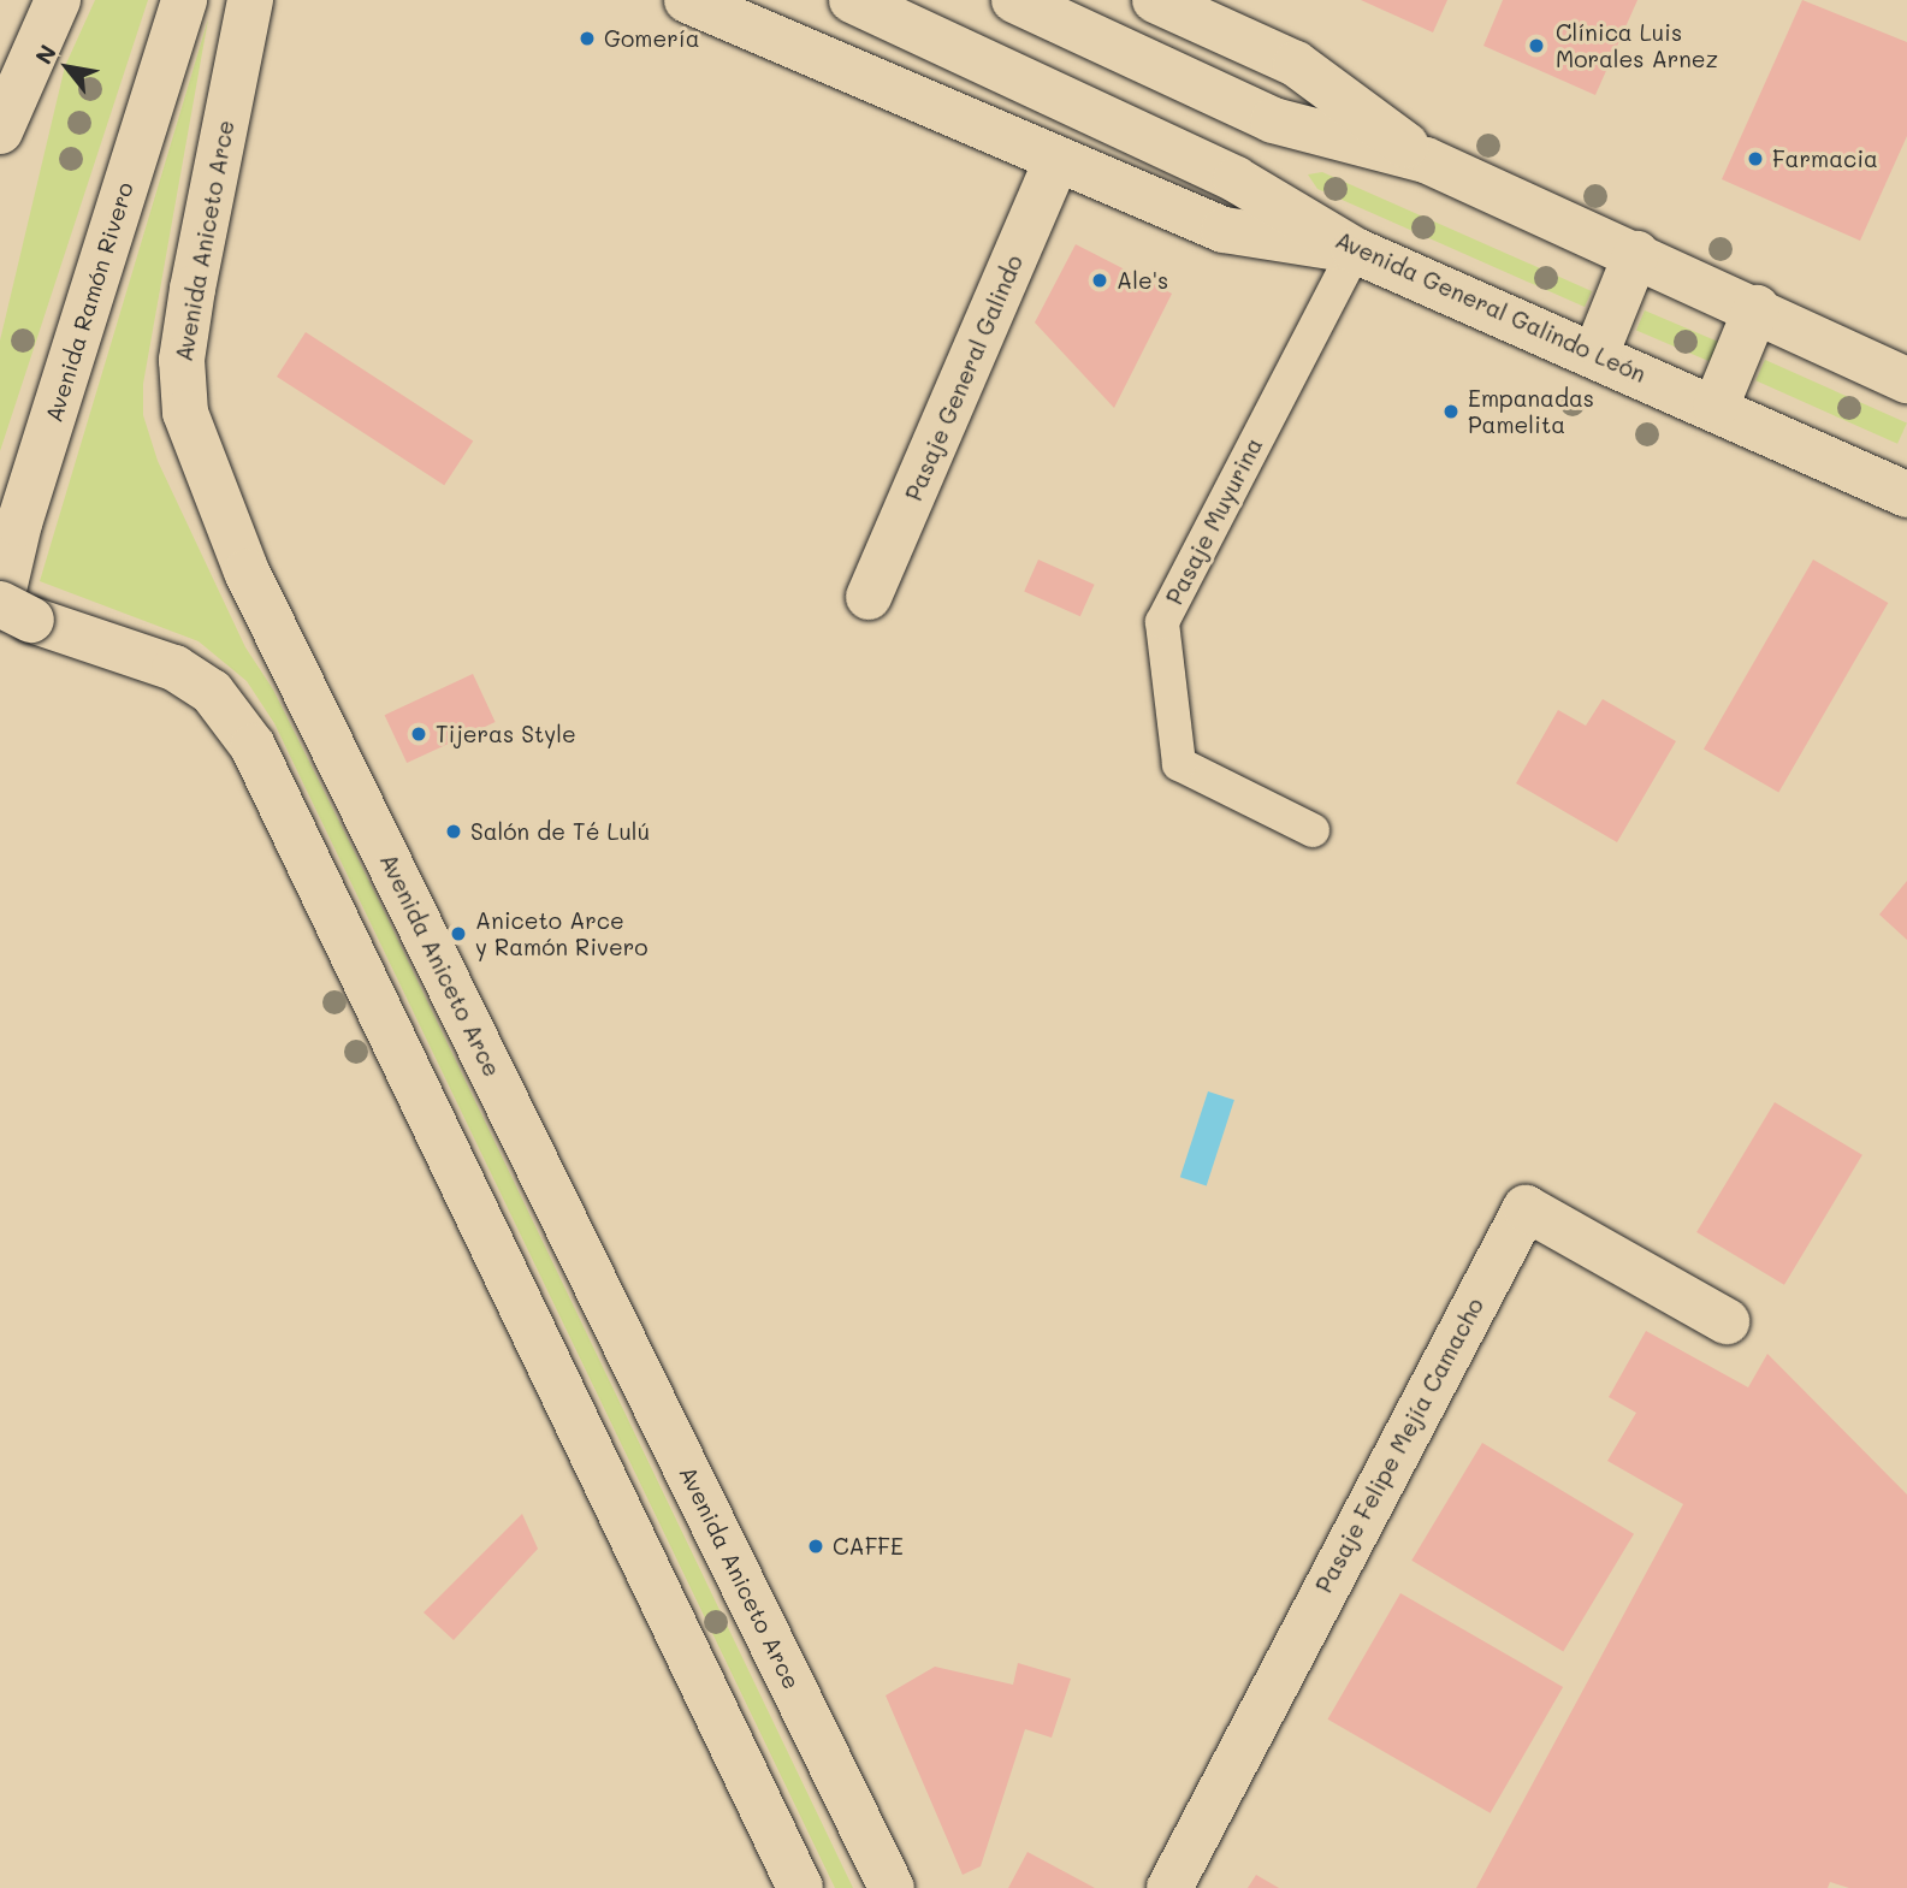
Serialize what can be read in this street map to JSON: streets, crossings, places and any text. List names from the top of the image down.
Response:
{
  "streets": {
    "main road": [
      "Avenida Aniceto Arce",
      "Avenida Ramón Rivero",
      "Avenida General Galindo León",
      "Pasaje General Galindo",
      "Pasaje Felipe Mejía Camacho"
    ],
    "lane": ["Pasaje Muyurina"]
  },
  "crossings": [
    ["Avenida General Galindo León", "Pasaje Muyurina"]
  ],
  "places": [
    "Gomería",
    "Clínica Luis Morales Arnez",
    "Farmacia",
    "Ale's",
    "Empanadas Pamelita",
    "Tijeras Style",
    "Salón de Té Lulú",
    "Aniceto Arce y Ramón Rivero",
    "CAFFE"
  ],
  "north": "top left"
}
